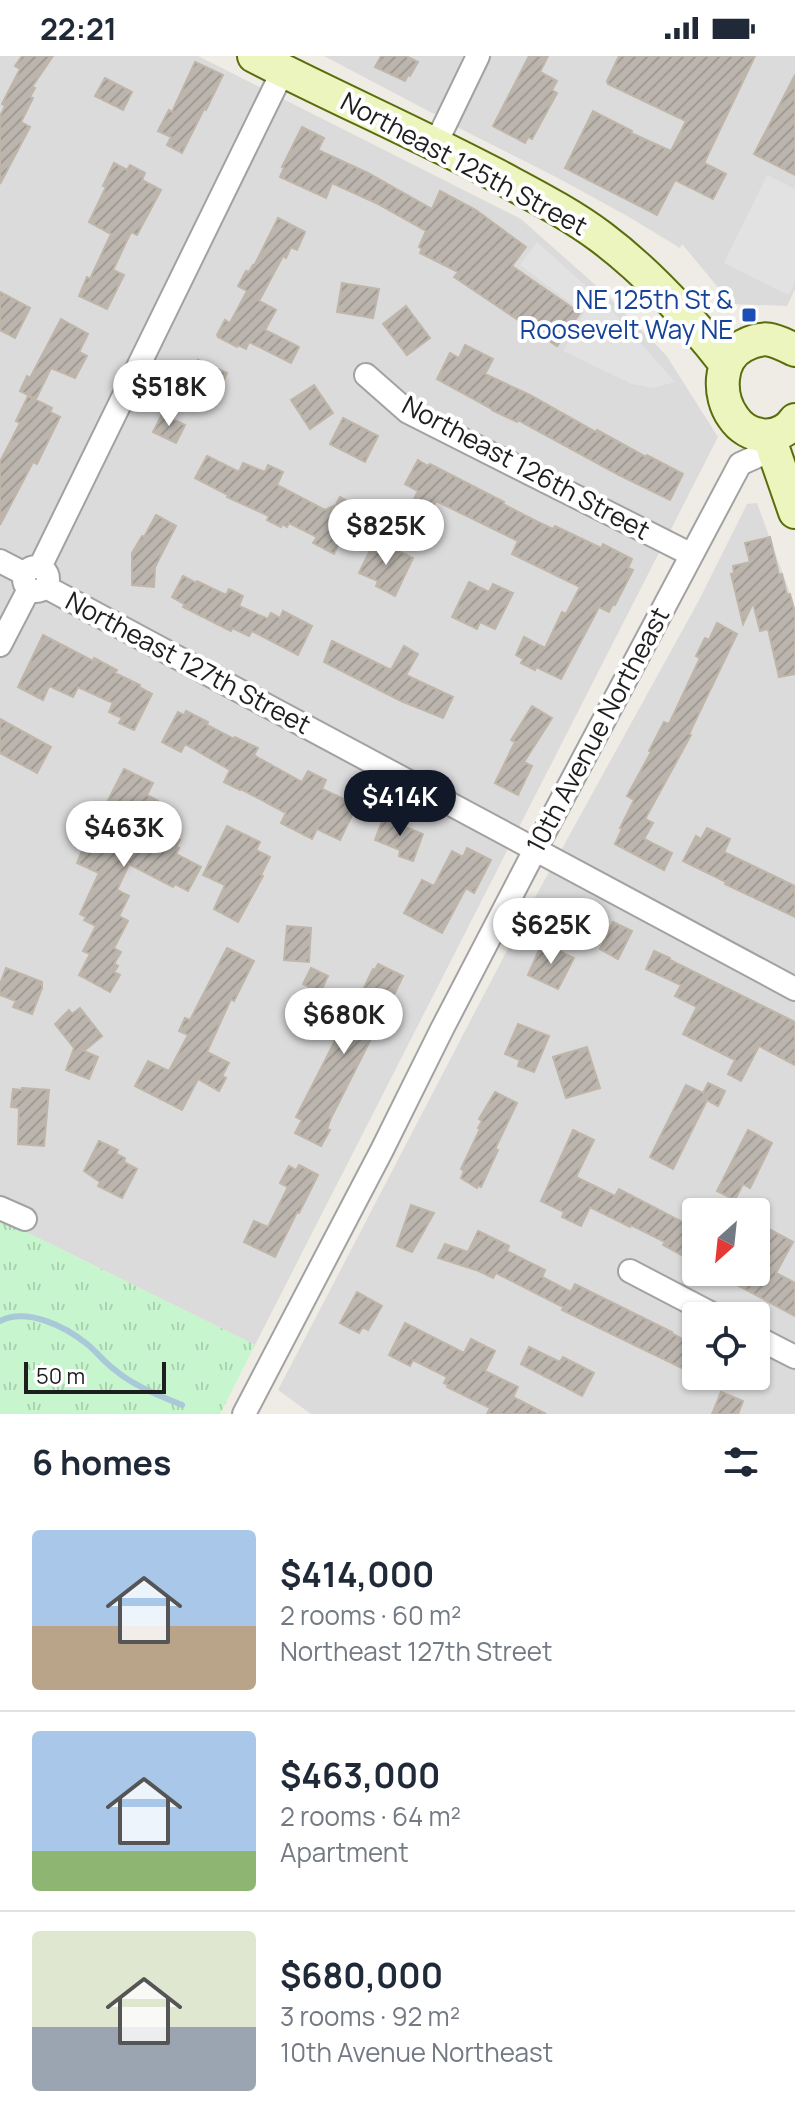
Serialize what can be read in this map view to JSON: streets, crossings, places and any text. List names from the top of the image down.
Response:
{
  "streets": {
    "main road": ["Northeast 125th Street"],
    "street": ["Northeast 126th Street", "Northeast 127th Street", "10th Avenue Northeast"]
  },
  "crossings": [
    ["Northeast 126th Street", "10th Avenue Northeast"],
    ["Northeast 127th Street", "10th Avenue Northeast"]
  ],
  "places": {
    "transit": ["NE 125th St & Roosevelt Way NE"]
  },
  "scale_bar": "50 m",
  "north": "bottom left",
  "page": {
    "status": "22:21",
    "price": [
      "$518K",
      "$825K",
      "$414K",
      "$463K",
      "$625K",
      "$680K"
    ],
    "scale": "50 m",
    "heading": "6 homes",
    "list": [
      {
        "name": "$414,000",
        "note": "2 rooms · 60 m² · Northeast 127th Street"
      },
      {
        "name": "$463,000",
        "note": "2 rooms · 64 m² · Apartment"
      },
      {
        "name": "$680,000",
        "note": "3 rooms · 92 m² · 10th Avenue Northeast"
      }
    ]
  }
}
